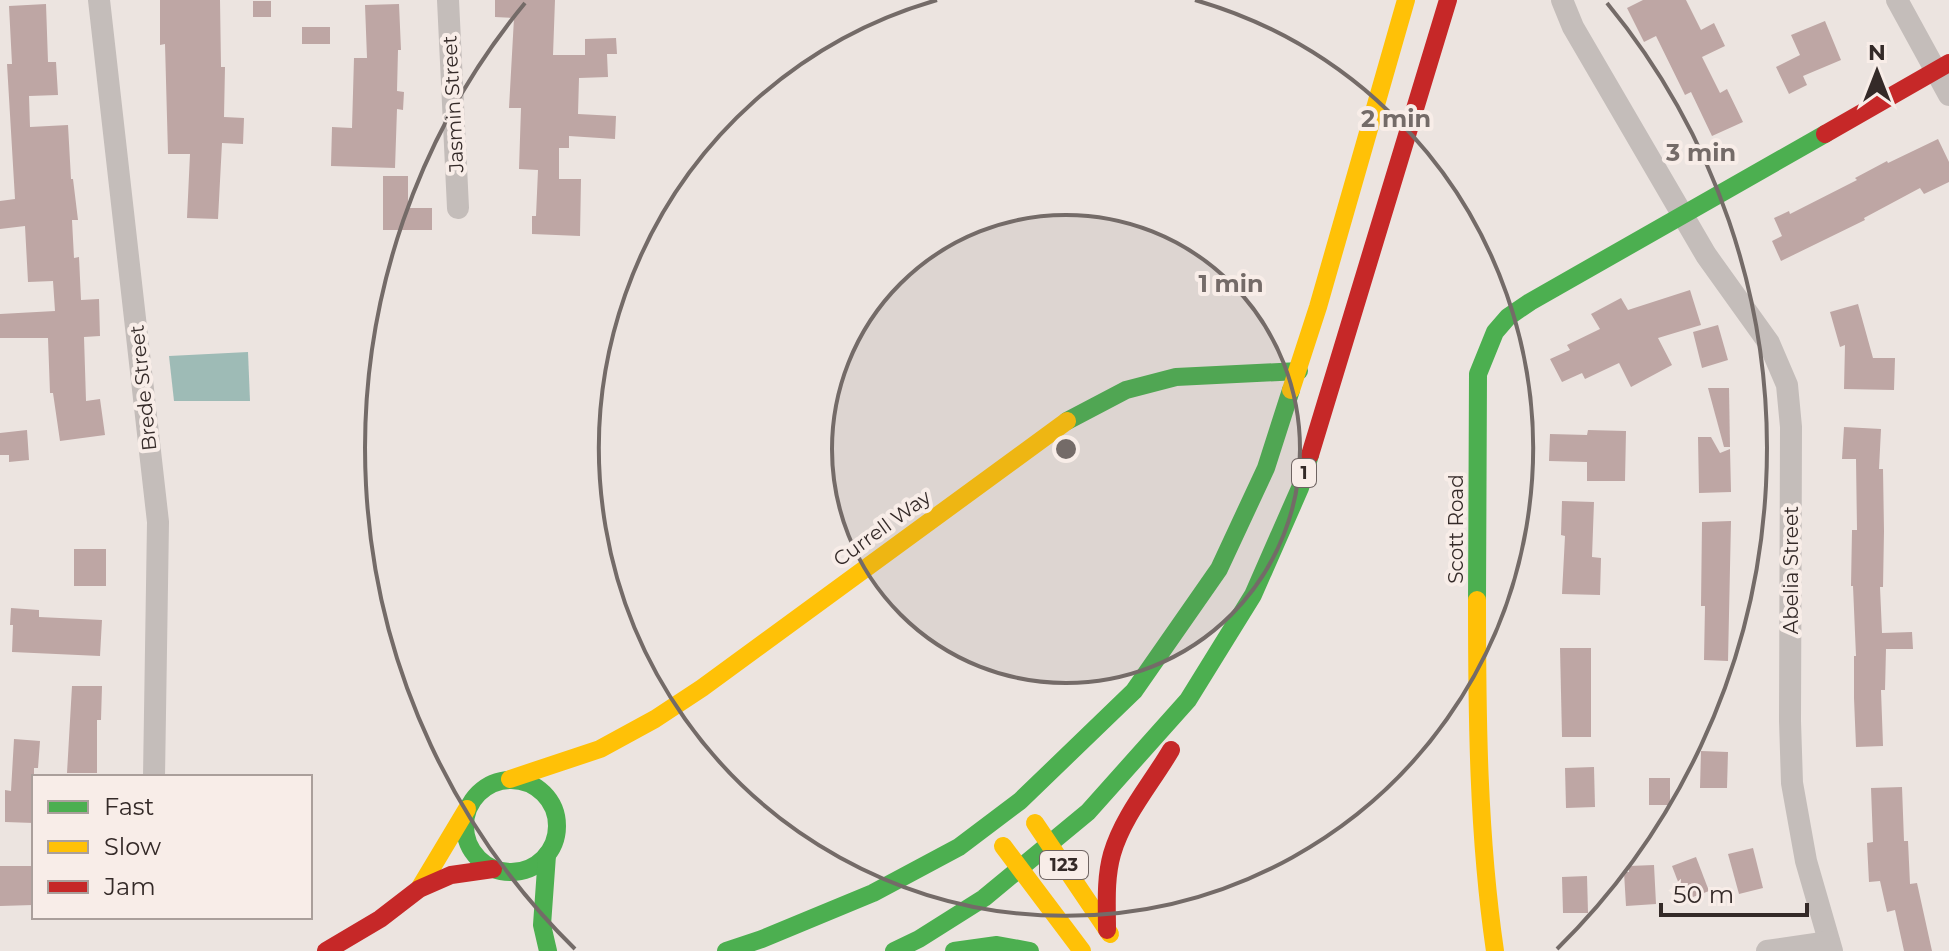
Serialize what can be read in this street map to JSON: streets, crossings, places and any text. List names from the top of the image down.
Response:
{
  "streets": {
    "main road": [
      "1",
      "Currell Way",
      "Scott Road",
      "123"
    ],
    "street": ["Jasmin Street", "Brede Street", "Abelia Street"]
  },
  "crossings": [
    ["1", "Currell Way"],
    ["1", "123"],
    ["Scott Road", "Abelia Street"]
  ],
  "legend": ["Fast", "Slow", "Jam"],
  "scale_bar": "50 m",
  "north": "top",
  "rings": ["2 min", "3 min", "1 min"]
}
